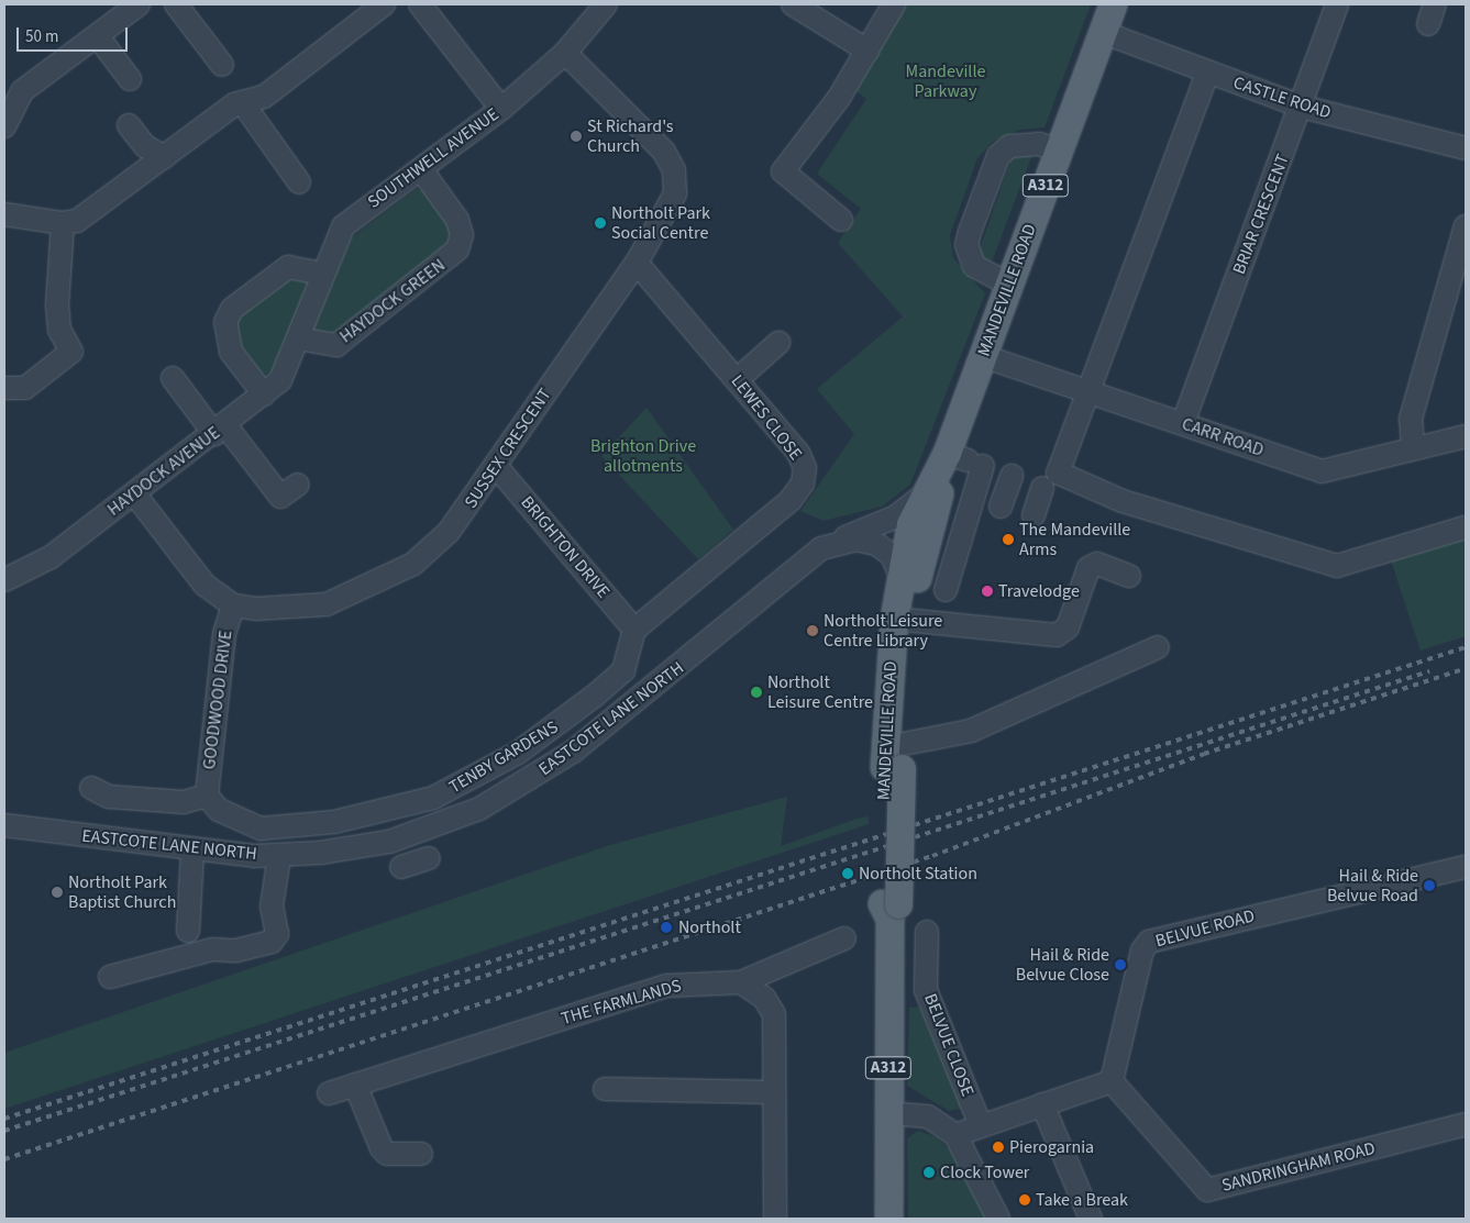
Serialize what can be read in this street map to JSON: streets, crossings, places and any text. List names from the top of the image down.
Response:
{
  "streets": {
    "main road": ["A312", "MANDEVILLE ROAD"],
    "street": [
      "CASTLE ROAD",
      "SOUTHWELL AVENUE",
      "BRIAR CRESCENT",
      "HAYDOCK GREEN",
      "LEWES CLOSE",
      "CARR ROAD",
      "SUSSEX CRESCENT",
      "HAYDOCK AVENUE",
      "BRIGHTON DRIVE",
      "GOODWOOD DRIVE",
      "EASTCOTE LANE NORTH",
      "TENBY GARDENS",
      "BELVUE ROAD",
      "THE FARMLANDS",
      "BELVUE CLOSE",
      "SANDRINGHAM ROAD"
    ]
  },
  "crossings": [
    ["CASTLE ROAD", "BRIAR CRESCENT"],
    ["CASTLE ROAD", "MANDEVILLE ROAD"],
    ["SOUTHWELL AVENUE", "HAYDOCK GREEN"],
    ["SOUTHWELL AVENUE", "SUSSEX CRESCENT"],
    ["SOUTHWELL AVENUE", "HAYDOCK AVENUE"],
    ["BRIAR CRESCENT", "CARR ROAD"],
    ["MANDEVILLE ROAD", "CARR ROAD"],
    ["MANDEVILLE ROAD", "EASTCOTE LANE NORTH"],
    ["HAYDOCK GREEN", "HAYDOCK AVENUE"],
    ["LEWES CLOSE", "SUSSEX CRESCENT"],
    ["LEWES CLOSE", "BRIGHTON DRIVE"],
    ["LEWES CLOSE", "TENBY GARDENS"],
    ["SUSSEX CRESCENT", "BRIGHTON DRIVE"],
    ["SUSSEX CRESCENT", "GOODWOOD DRIVE"],
    ["BRIGHTON DRIVE", "TENBY GARDENS"],
    ["GOODWOOD DRIVE", "TENBY GARDENS"],
    ["BELVUE ROAD", "SANDRINGHAM ROAD"]
  ],
  "parks": ["Mandeville Parkway", "Brighton Drive allotments"],
  "places": [
    "St Richard's Church",
    "Northolt Park Social Centre",
    "The Mandeville Arms",
    "Travelodge",
    "Northolt Leisure Centre Library",
    "Northolt Leisure Centre",
    "Northolt Station",
    "Hail & Ride Belvue Road",
    "Northolt Park Baptist Church",
    "Northolt",
    "Hail & Ride Belvue Close",
    "Pierogarnia",
    "Clock Tower",
    "Take a Break"
  ],
  "scale_bar": "50 m"
}
